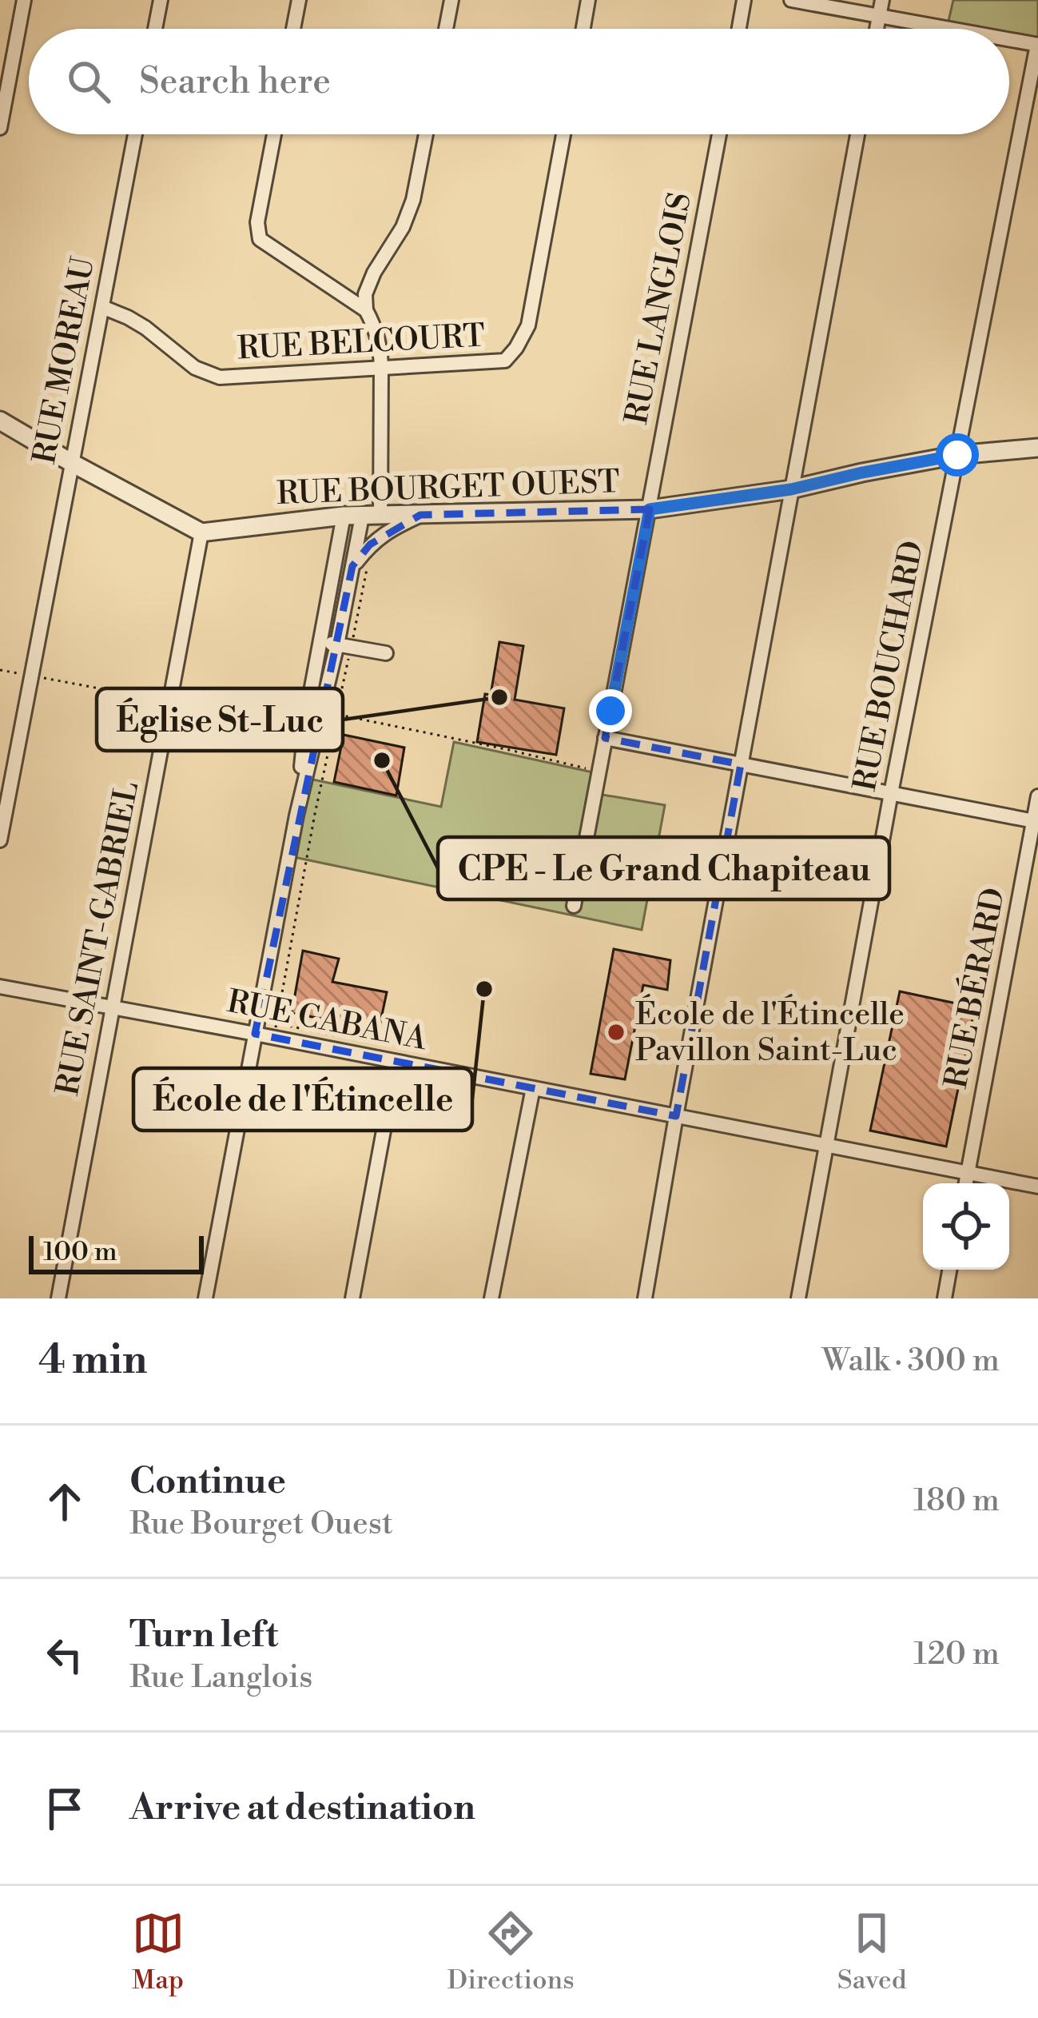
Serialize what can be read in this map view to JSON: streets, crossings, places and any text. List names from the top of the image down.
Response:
{
  "streets": {
    "street": [
      "RUE LANGLOIS",
      "RUE BELCOURT",
      "RUE MOREAU",
      "RUE BOURGET OUEST",
      "RUE BOUCHARD",
      "RUE SAINT-GABRIEL",
      "RUE BÉRARD",
      "RUE CABANA"
    ]
  },
  "crossings": [
    ["RUE LANGLOIS", "RUE BOURGET OUEST"],
    ["RUE BELCOURT", "RUE MOREAU"],
    ["RUE BOURGET OUEST", "RUE BOUCHARD"],
    ["RUE BOURGET OUEST", "RUE SAINT-GABRIEL"],
    ["RUE BOUCHARD", "RUE CABANA"],
    ["RUE SAINT-GABRIEL", "RUE CABANA"],
    ["RUE BÉRARD", "RUE CABANA"]
  ],
  "places": [
    "Église St-Luc",
    "CPE - Le Grand Chapiteau",
    "École de l'Étincelle",
    "École de l'Étincelle Pavillon Saint-Luc"
  ],
  "scale_bar": "100 m",
  "page": {
    "search": "Search here",
    "scale": "100 m",
    "heading": ["4 min", "Walk · 300 m"],
    "list": [
      ["Continue", "Rue Bourget Ouest", "180 m"],
      ["Turn left", "Rue Langlois", "120 m"],
      "Arrive at destination"
    ],
    "nav": ["Map", "Directions", "Saved"]
  }
}
